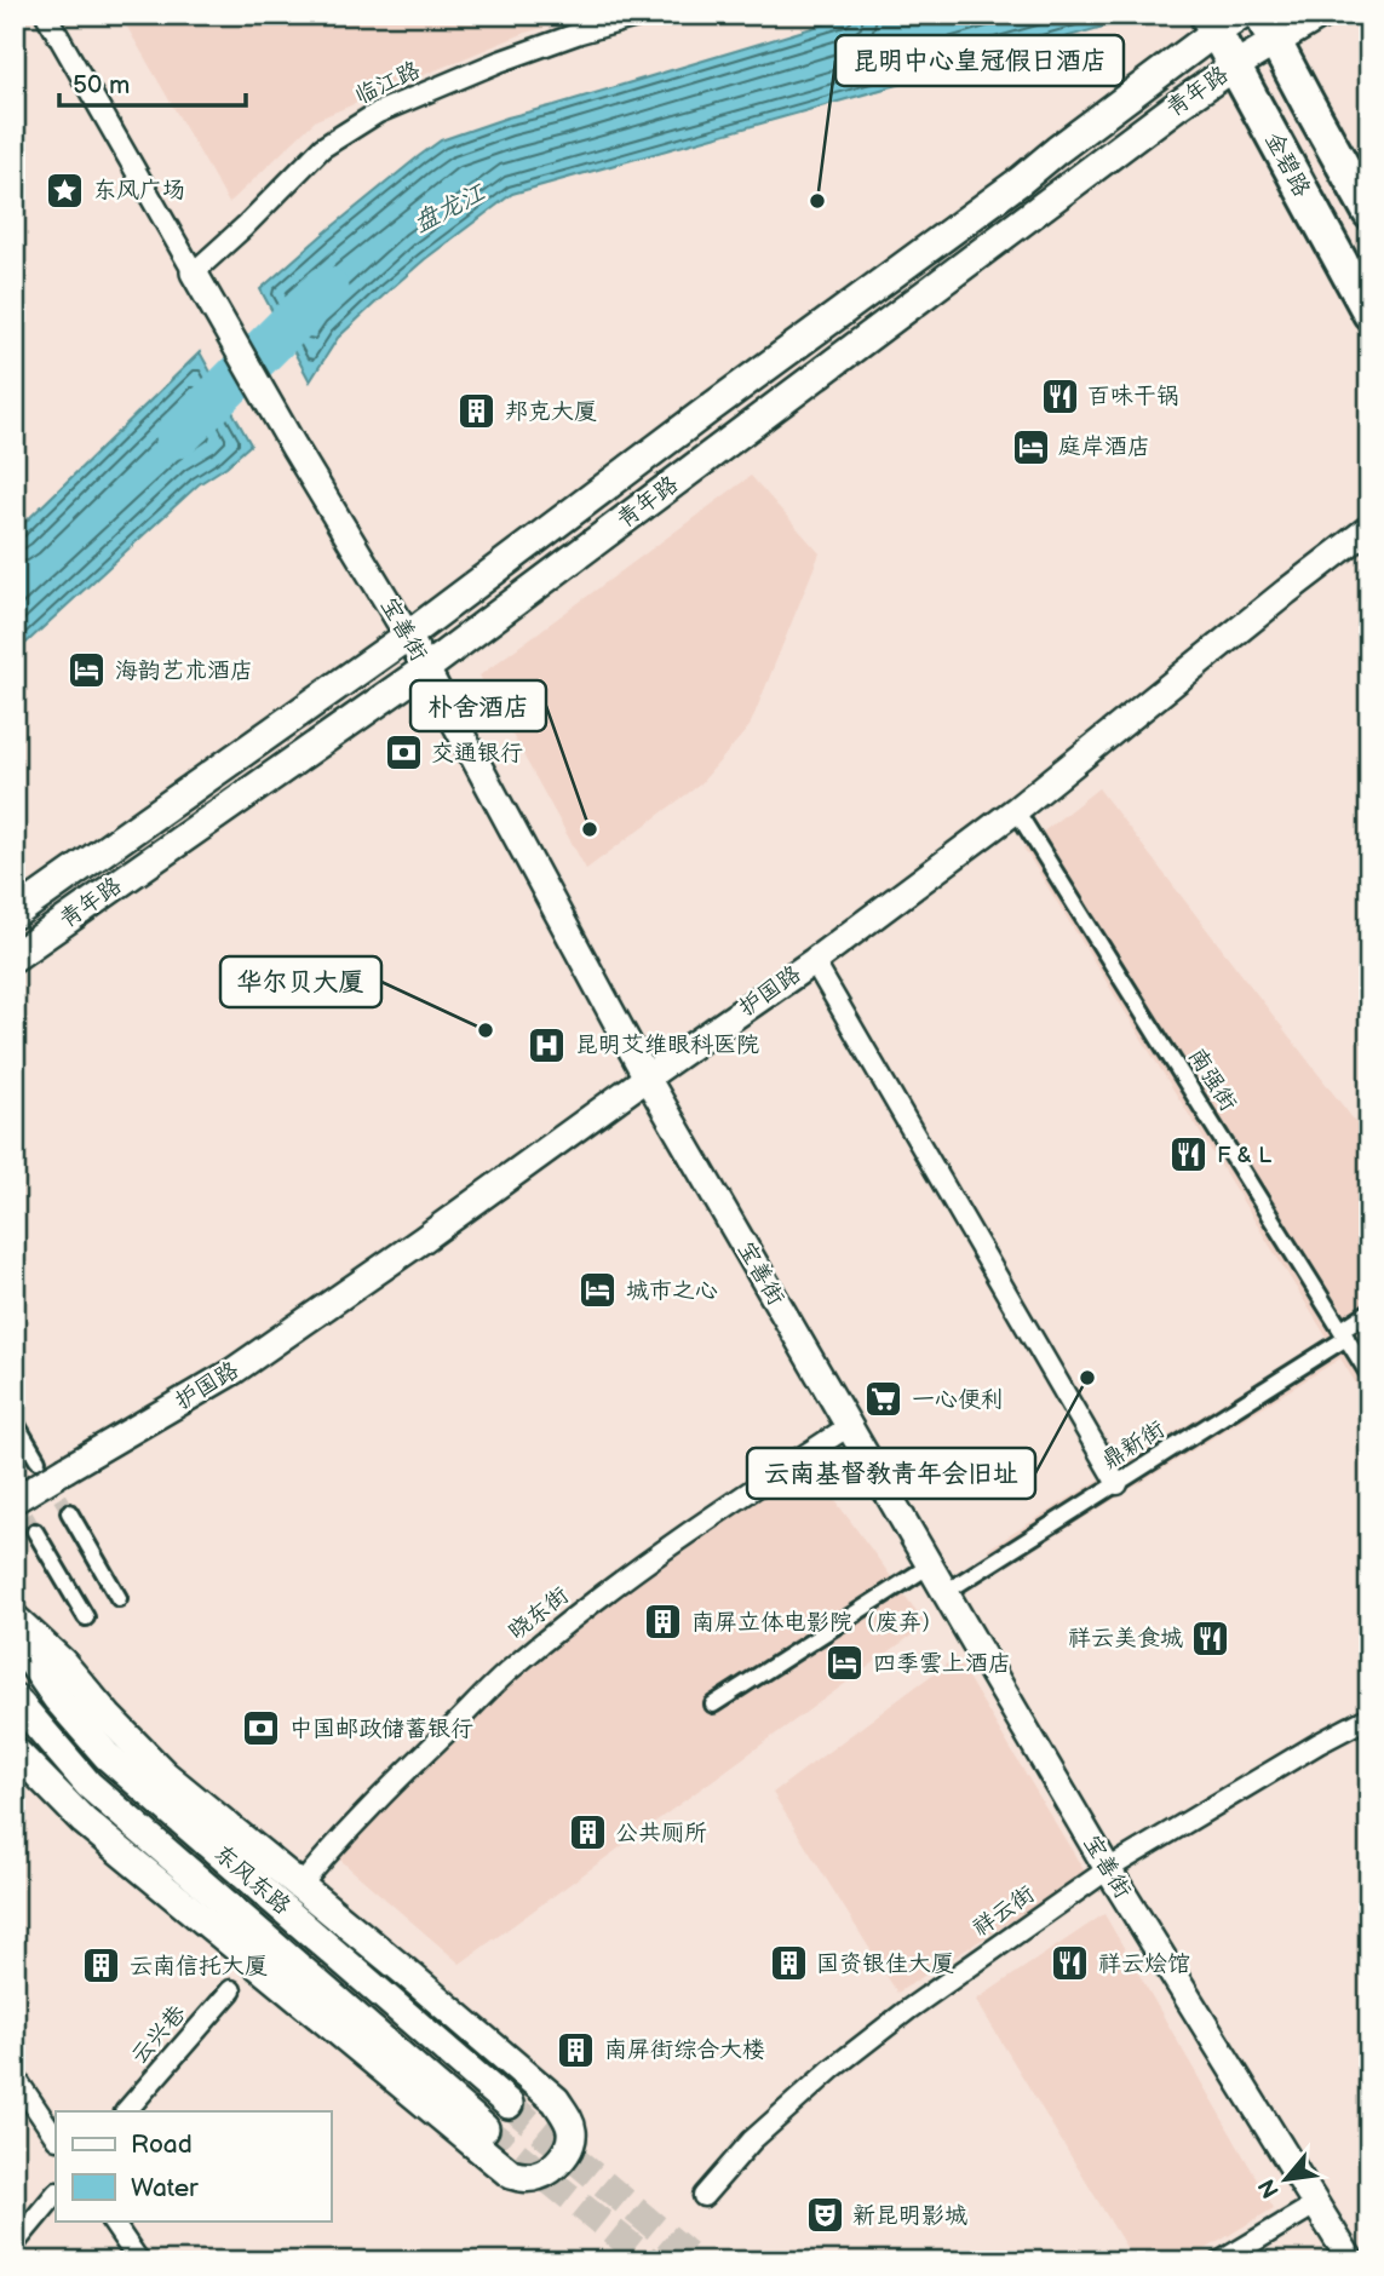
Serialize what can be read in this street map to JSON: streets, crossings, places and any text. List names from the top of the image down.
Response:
{
  "streets": {
    "main road": ["青年路", "金碧路", "东风东路"],
    "street": [
      "临江路",
      "宝善街",
      "护国路",
      "南强街",
      "鼎新街",
      "晓东街",
      "祥云街",
      "云兴巷"
    ]
  },
  "crossings": [
    ["临江路", "宝善街"],
    ["青年路", "金碧路"],
    ["青年路", "宝善街"],
    ["宝善街", "护国路"],
    ["宝善街", "鼎新街"],
    ["宝善街", "晓东街"],
    ["宝善街", "祥云街"],
    ["护国路", "南强街"],
    ["南强街", "鼎新街"]
  ],
  "water": ["盘龙江"],
  "places": {
    "place": ["东风广场"],
    "other": [
      "昆明中心皇冠假日酒店",
      "朴舍酒店",
      "华尔贝大厦",
      "云南基督教青年会旧址"
    ],
    "restaurant": [
      "百味干锅",
      "F & L",
      "祥云美食城",
      "祥云烩馆"
    ],
    "building": [
      "邦克大厦",
      "南屏立体电影院（废弃）",
      "公共厕所",
      "国资银佳大厦",
      "云南信托大厦",
      "南屏街综合大楼"
    ],
    "hotel": [
      "庭岸酒店",
      "海韵艺术酒店",
      "城市之心",
      "四季雲上酒店"
    ],
    "bank": ["交通银行", "中国邮政储蓄银行"],
    "hospital": ["昆明艾维眼科医院"],
    "supermarket": ["一心便利"],
    "theatre": ["新昆明影城"]
  },
  "legend": ["Road", "Water"],
  "scale_bar": "50 m",
  "north": "bottom left"
}
